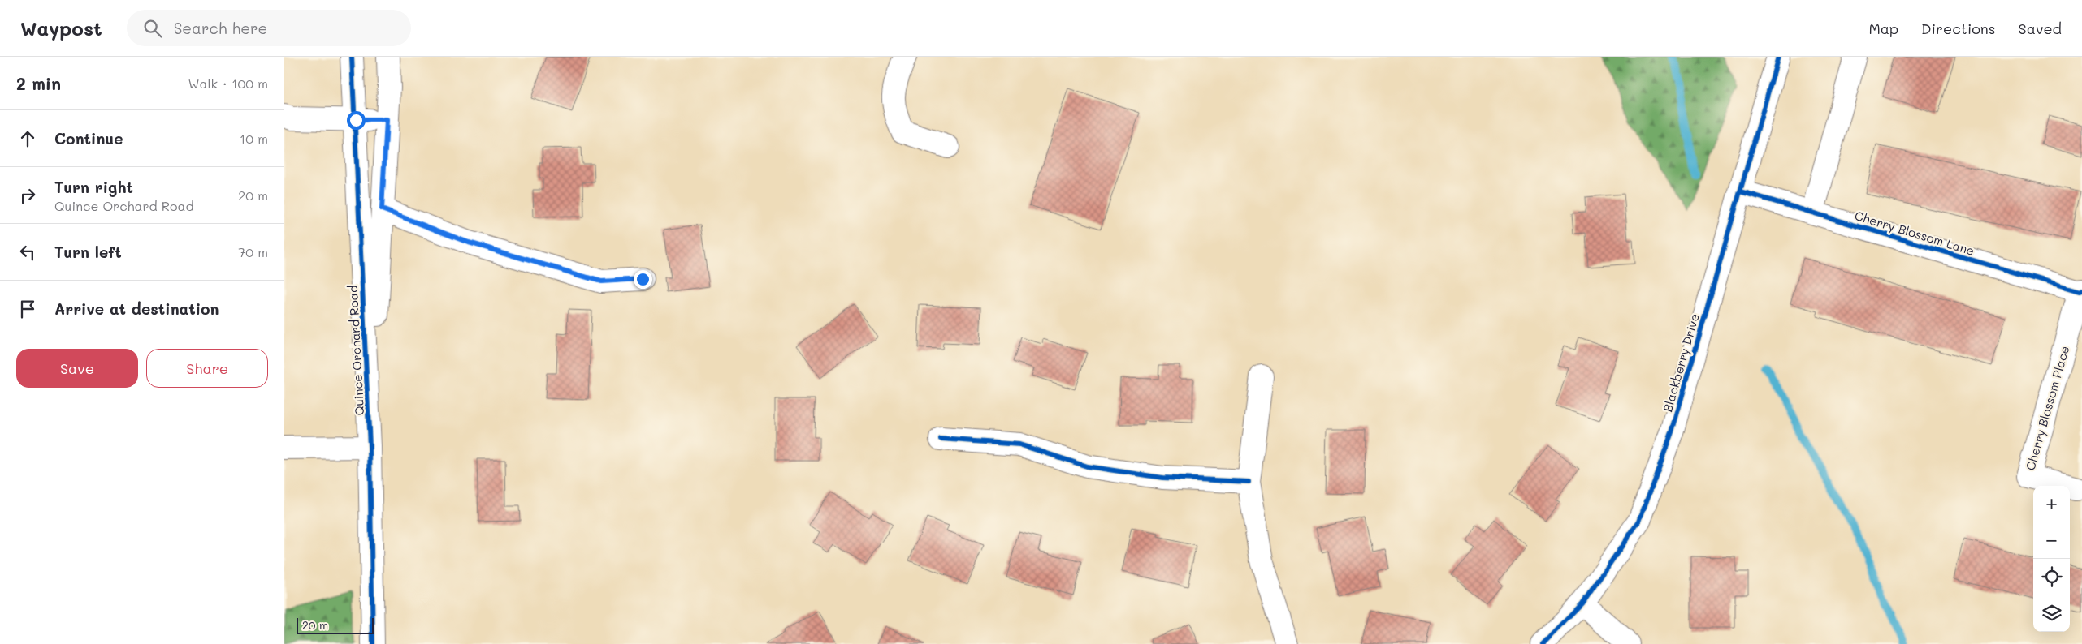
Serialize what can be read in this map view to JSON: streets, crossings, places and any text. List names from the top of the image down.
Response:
{
  "streets": {
    "street": [
      "Cherry Blossom Lane",
      "Quince Orchard Road",
      "Blackberry Drive",
      "Cherry Blossom Place"
    ]
  },
  "crossings": [
    ["Cherry Blossom Lane", "Blackberry Drive"],
    ["Cherry Blossom Lane", "Cherry Blossom Place"]
  ],
  "scale_bar": "20 m",
  "page": {
    "header": "Waypost",
    "search": "Search here",
    "nav": ["Map", "Directions", "Saved"],
    "heading": ["2 min", "Walk · 100 m"],
    "list": [
      ["Continue", "10 m"],
      ["Turn right", "Quince Orchard Road", "20 m"],
      ["Turn left", "70 m"],
      "Arrive at destination"
    ],
    "buttons": ["Save", "Share"],
    "map_buttons": ["+", "−"],
    "scale": "20 m"
  }
}
